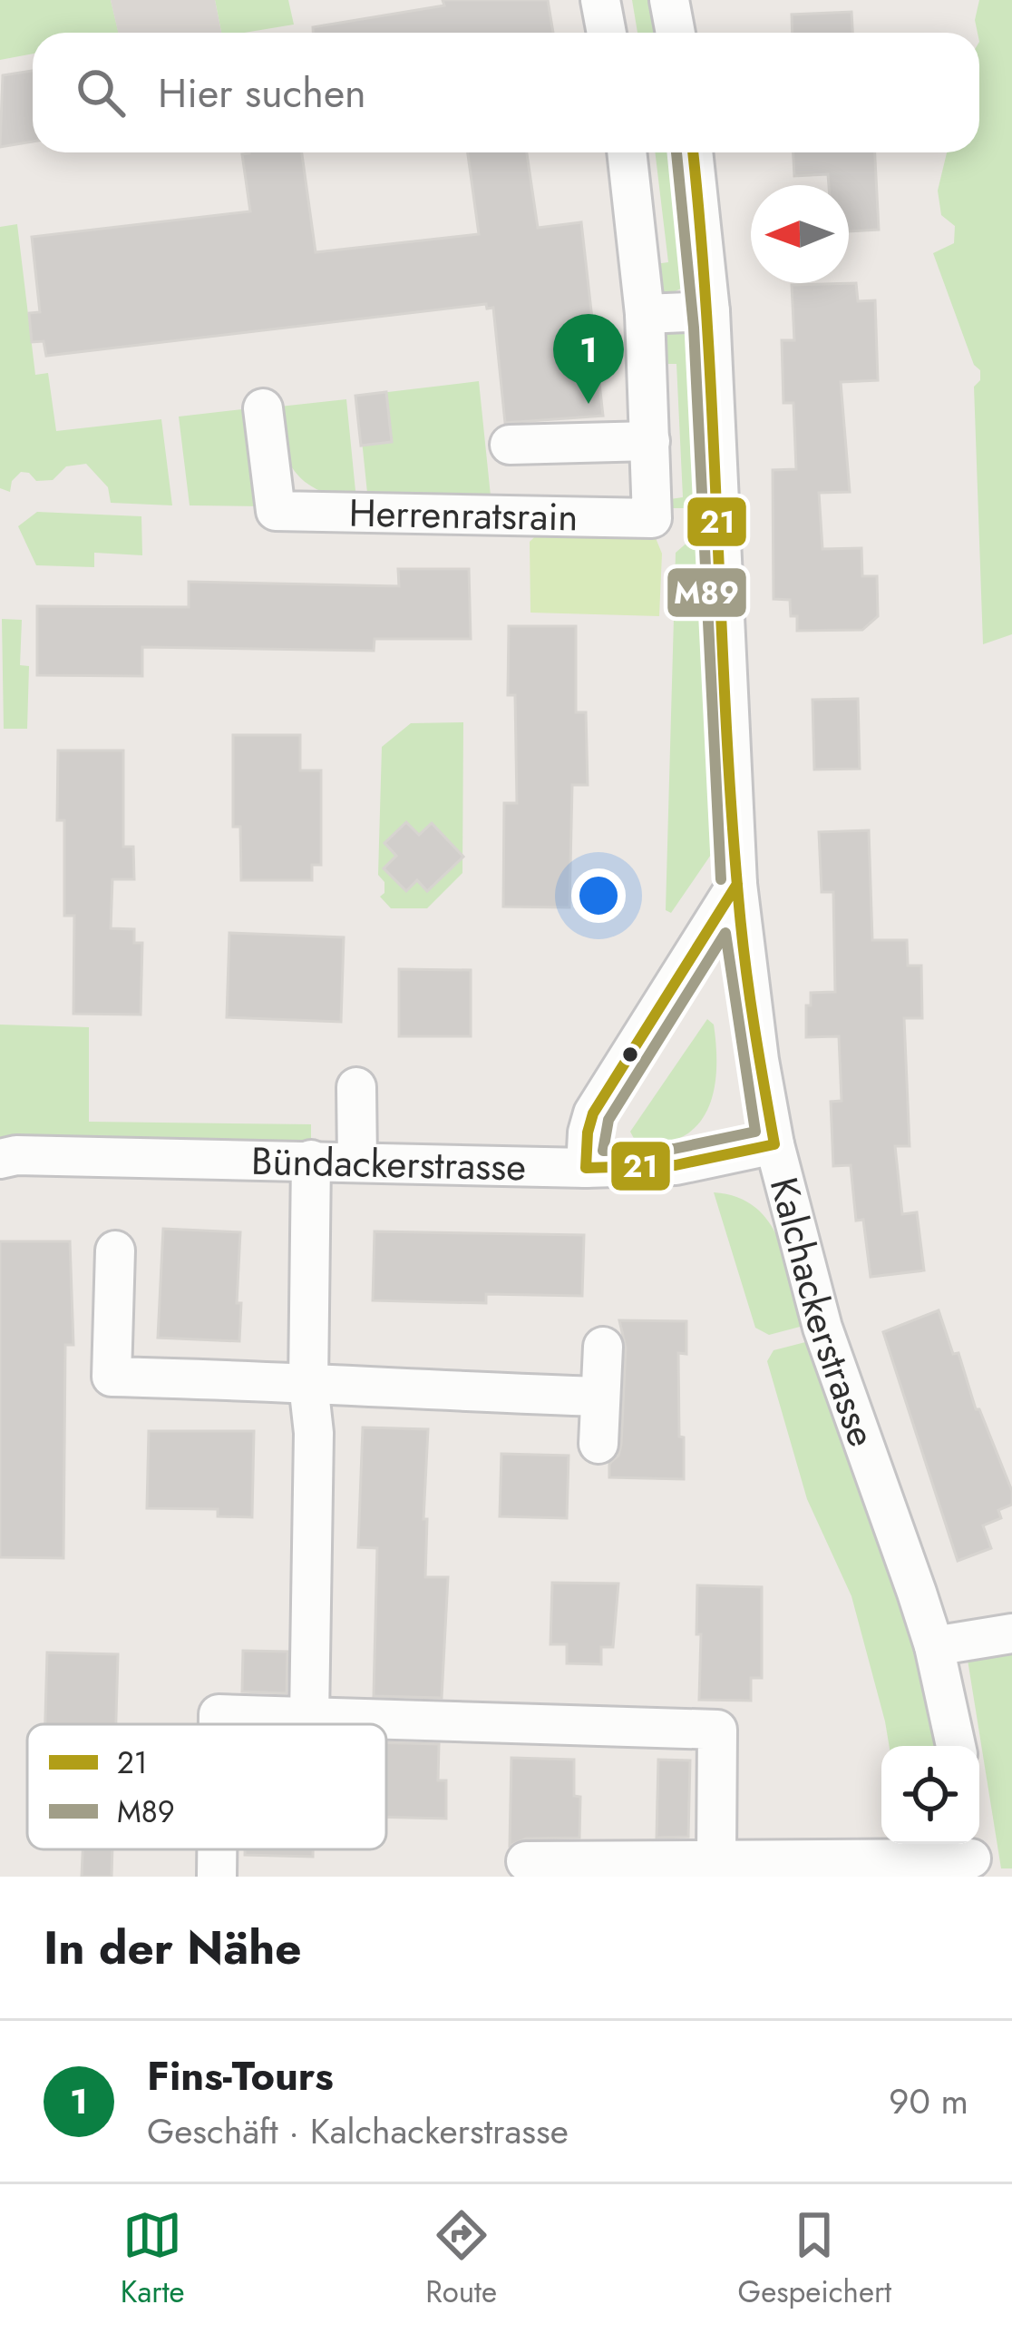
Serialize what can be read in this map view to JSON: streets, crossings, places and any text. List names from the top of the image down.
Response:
{
  "streets": {
    "street": ["Herrenratsrain", "Bündackerstrasse", "Kalchackerstrasse"]
  },
  "crossings": [
    ["Bündackerstrasse", "Kalchackerstrasse"]
  ],
  "lines": ["transit line 21", "transit line M89"],
  "legend": ["21", "M89"],
  "north": "left",
  "page": {
    "search": "Hier suchen",
    "pins": "1",
    "heading": "In der Nähe",
    "list": [
      {
        "mark": "1",
        "name": "Fins-Tours",
        "note": "Geschäft · Kalchackerstrasse",
        "value": "90 m"
      }
    ],
    "nav": ["Karte", "Route", "Gespeichert"]
  }
}
